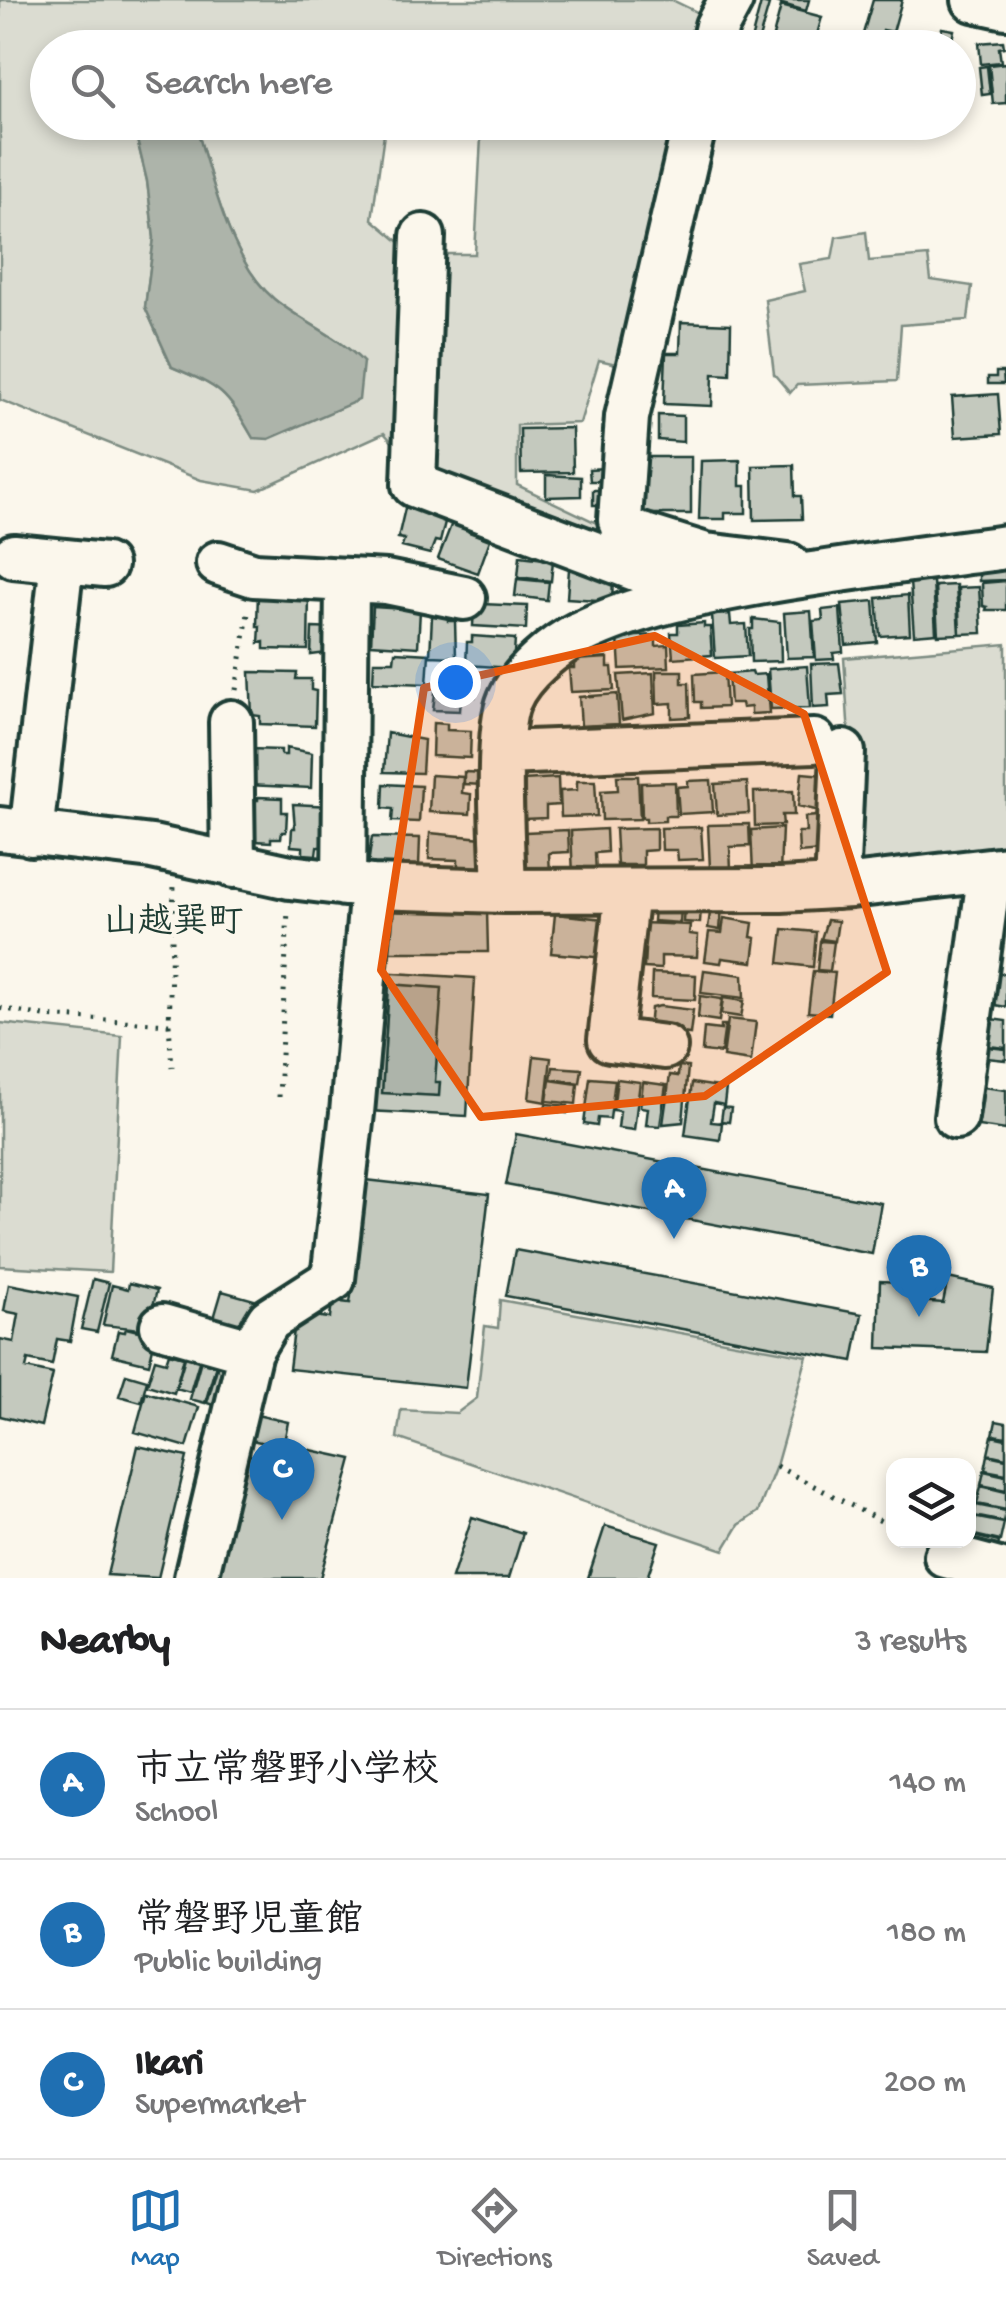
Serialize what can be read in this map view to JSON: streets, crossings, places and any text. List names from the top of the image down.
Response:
{
  "districts": ["山越巽町"],
  "page": {
    "search": "Search here",
    "pins": ["A", "B", "C"],
    "heading": ["Nearby", "3 results"],
    "list": [
      {
        "mark": "A",
        "name": "市立常磐野小学校",
        "note": "School",
        "value": "140 m"
      },
      {
        "mark": "B",
        "name": "常磐野児童館",
        "note": "Public building",
        "value": "180 m"
      },
      {
        "mark": "C",
        "name": "Ikari",
        "note": "Supermarket",
        "value": "200 m"
      }
    ],
    "nav": ["Map", "Directions", "Saved"]
  }
}
